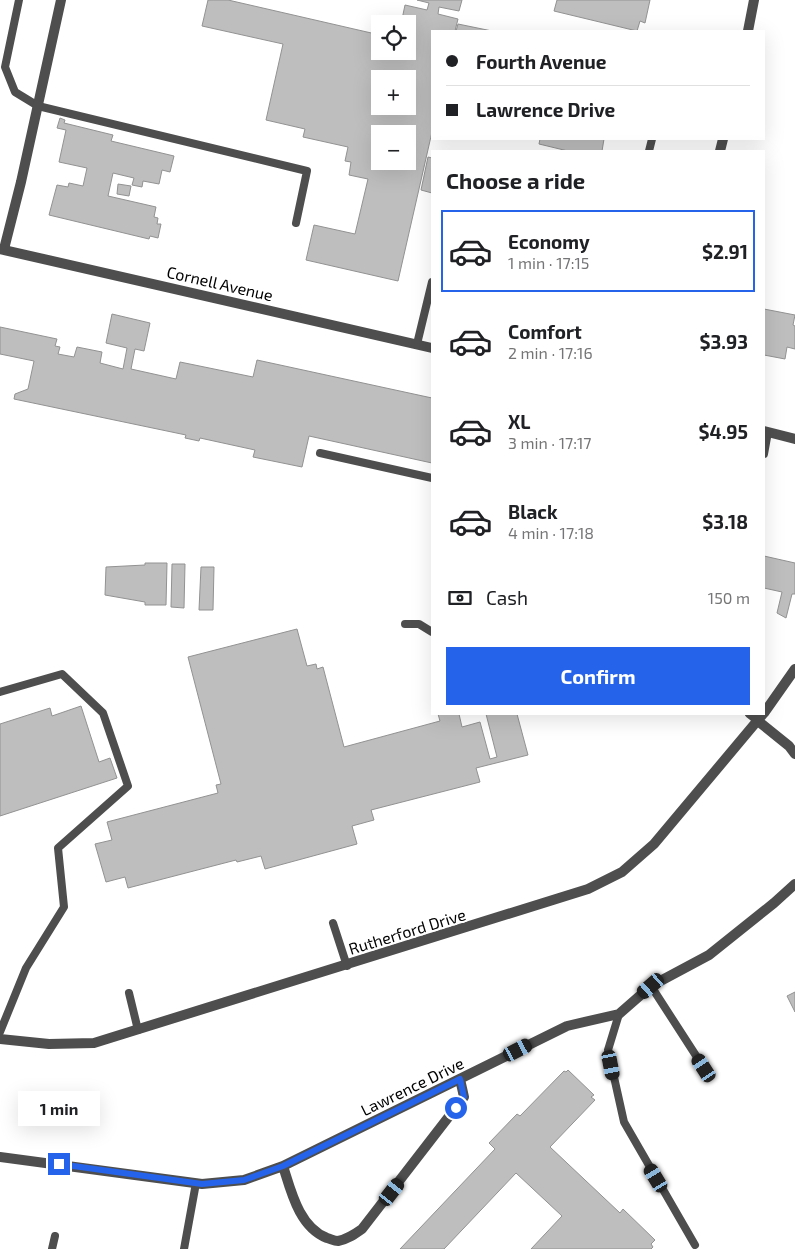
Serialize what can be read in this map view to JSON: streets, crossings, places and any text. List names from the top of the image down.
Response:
{
  "streets": {
    "street": ["Cornell Avenue", "Rutherford Drive", "Lawrence Drive"]
  },
  "page": {
    "map_buttons": ["+", "−"],
    "banner": ["Fourth Avenue", "Lawrence Drive"],
    "heading": "Choose a ride",
    "list": [
      {
        "name": "Economy",
        "note": "1 min · 17:15",
        "value": "$2.91"
      },
      {
        "name": "Comfort",
        "note": "2 min · 17:16",
        "value": "$3.93"
      },
      {
        "name": "XL",
        "note": "3 min · 17:17",
        "value": "$4.95"
      },
      {
        "name": "Black",
        "note": "4 min · 17:18",
        "value": "$3.18"
      }
    ],
    "pay": ["Cash", "150 m"],
    "buttons": "Confirm",
    "bubble": "1 min"
  }
}
